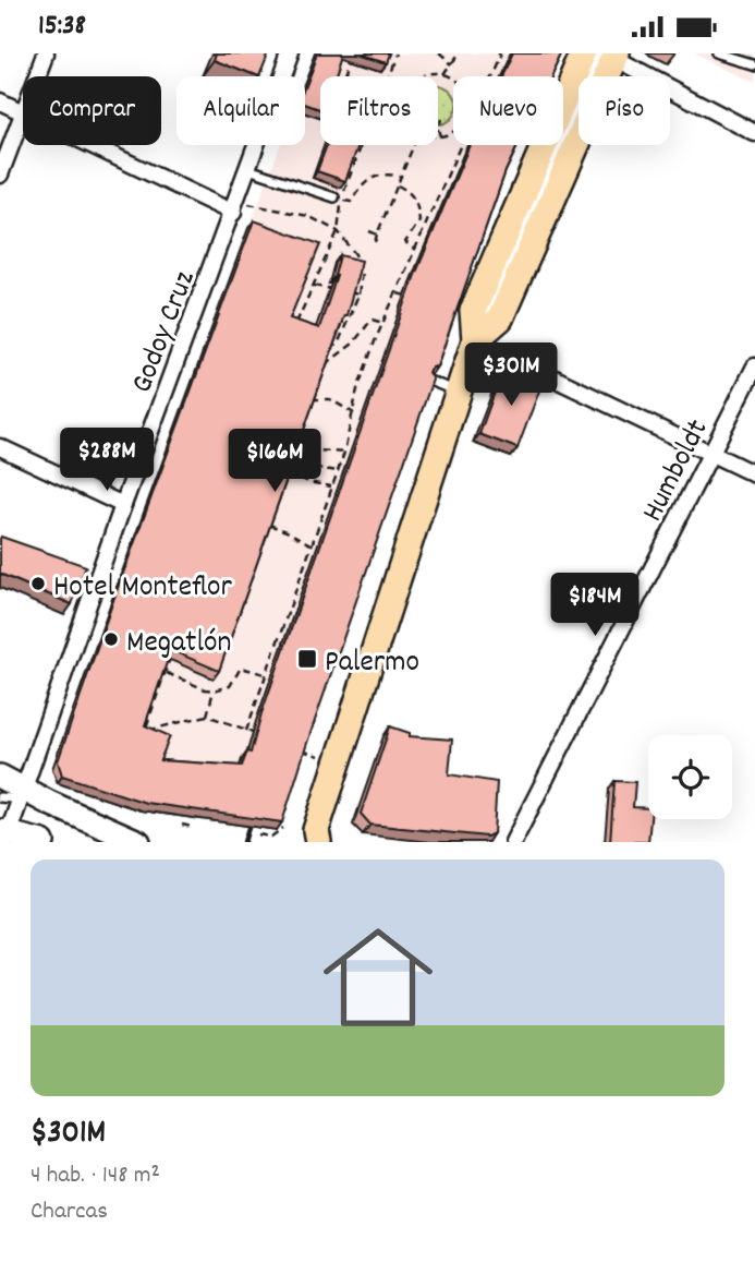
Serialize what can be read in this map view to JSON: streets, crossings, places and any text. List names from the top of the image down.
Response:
{
  "streets": {
    "street": ["Godoy Cruz", "Humboldt"]
  },
  "places": {
    "other": ["Hotel Monteflor", "Megatlón"],
    "transit": ["Palermo"]
  },
  "page": {
    "status": "15:38",
    "chip": [
      "Comprar",
      "Alquilar",
      "Filtros",
      "Nuevo",
      "Piso"
    ],
    "price": [
      "$301M",
      "$288M",
      "$166M",
      "$184M"
    ],
    "list": [
      {
        "name": "$301M",
        "note": "4 hab. · 148 m² · Charcas"
      }
    ]
  }
}
